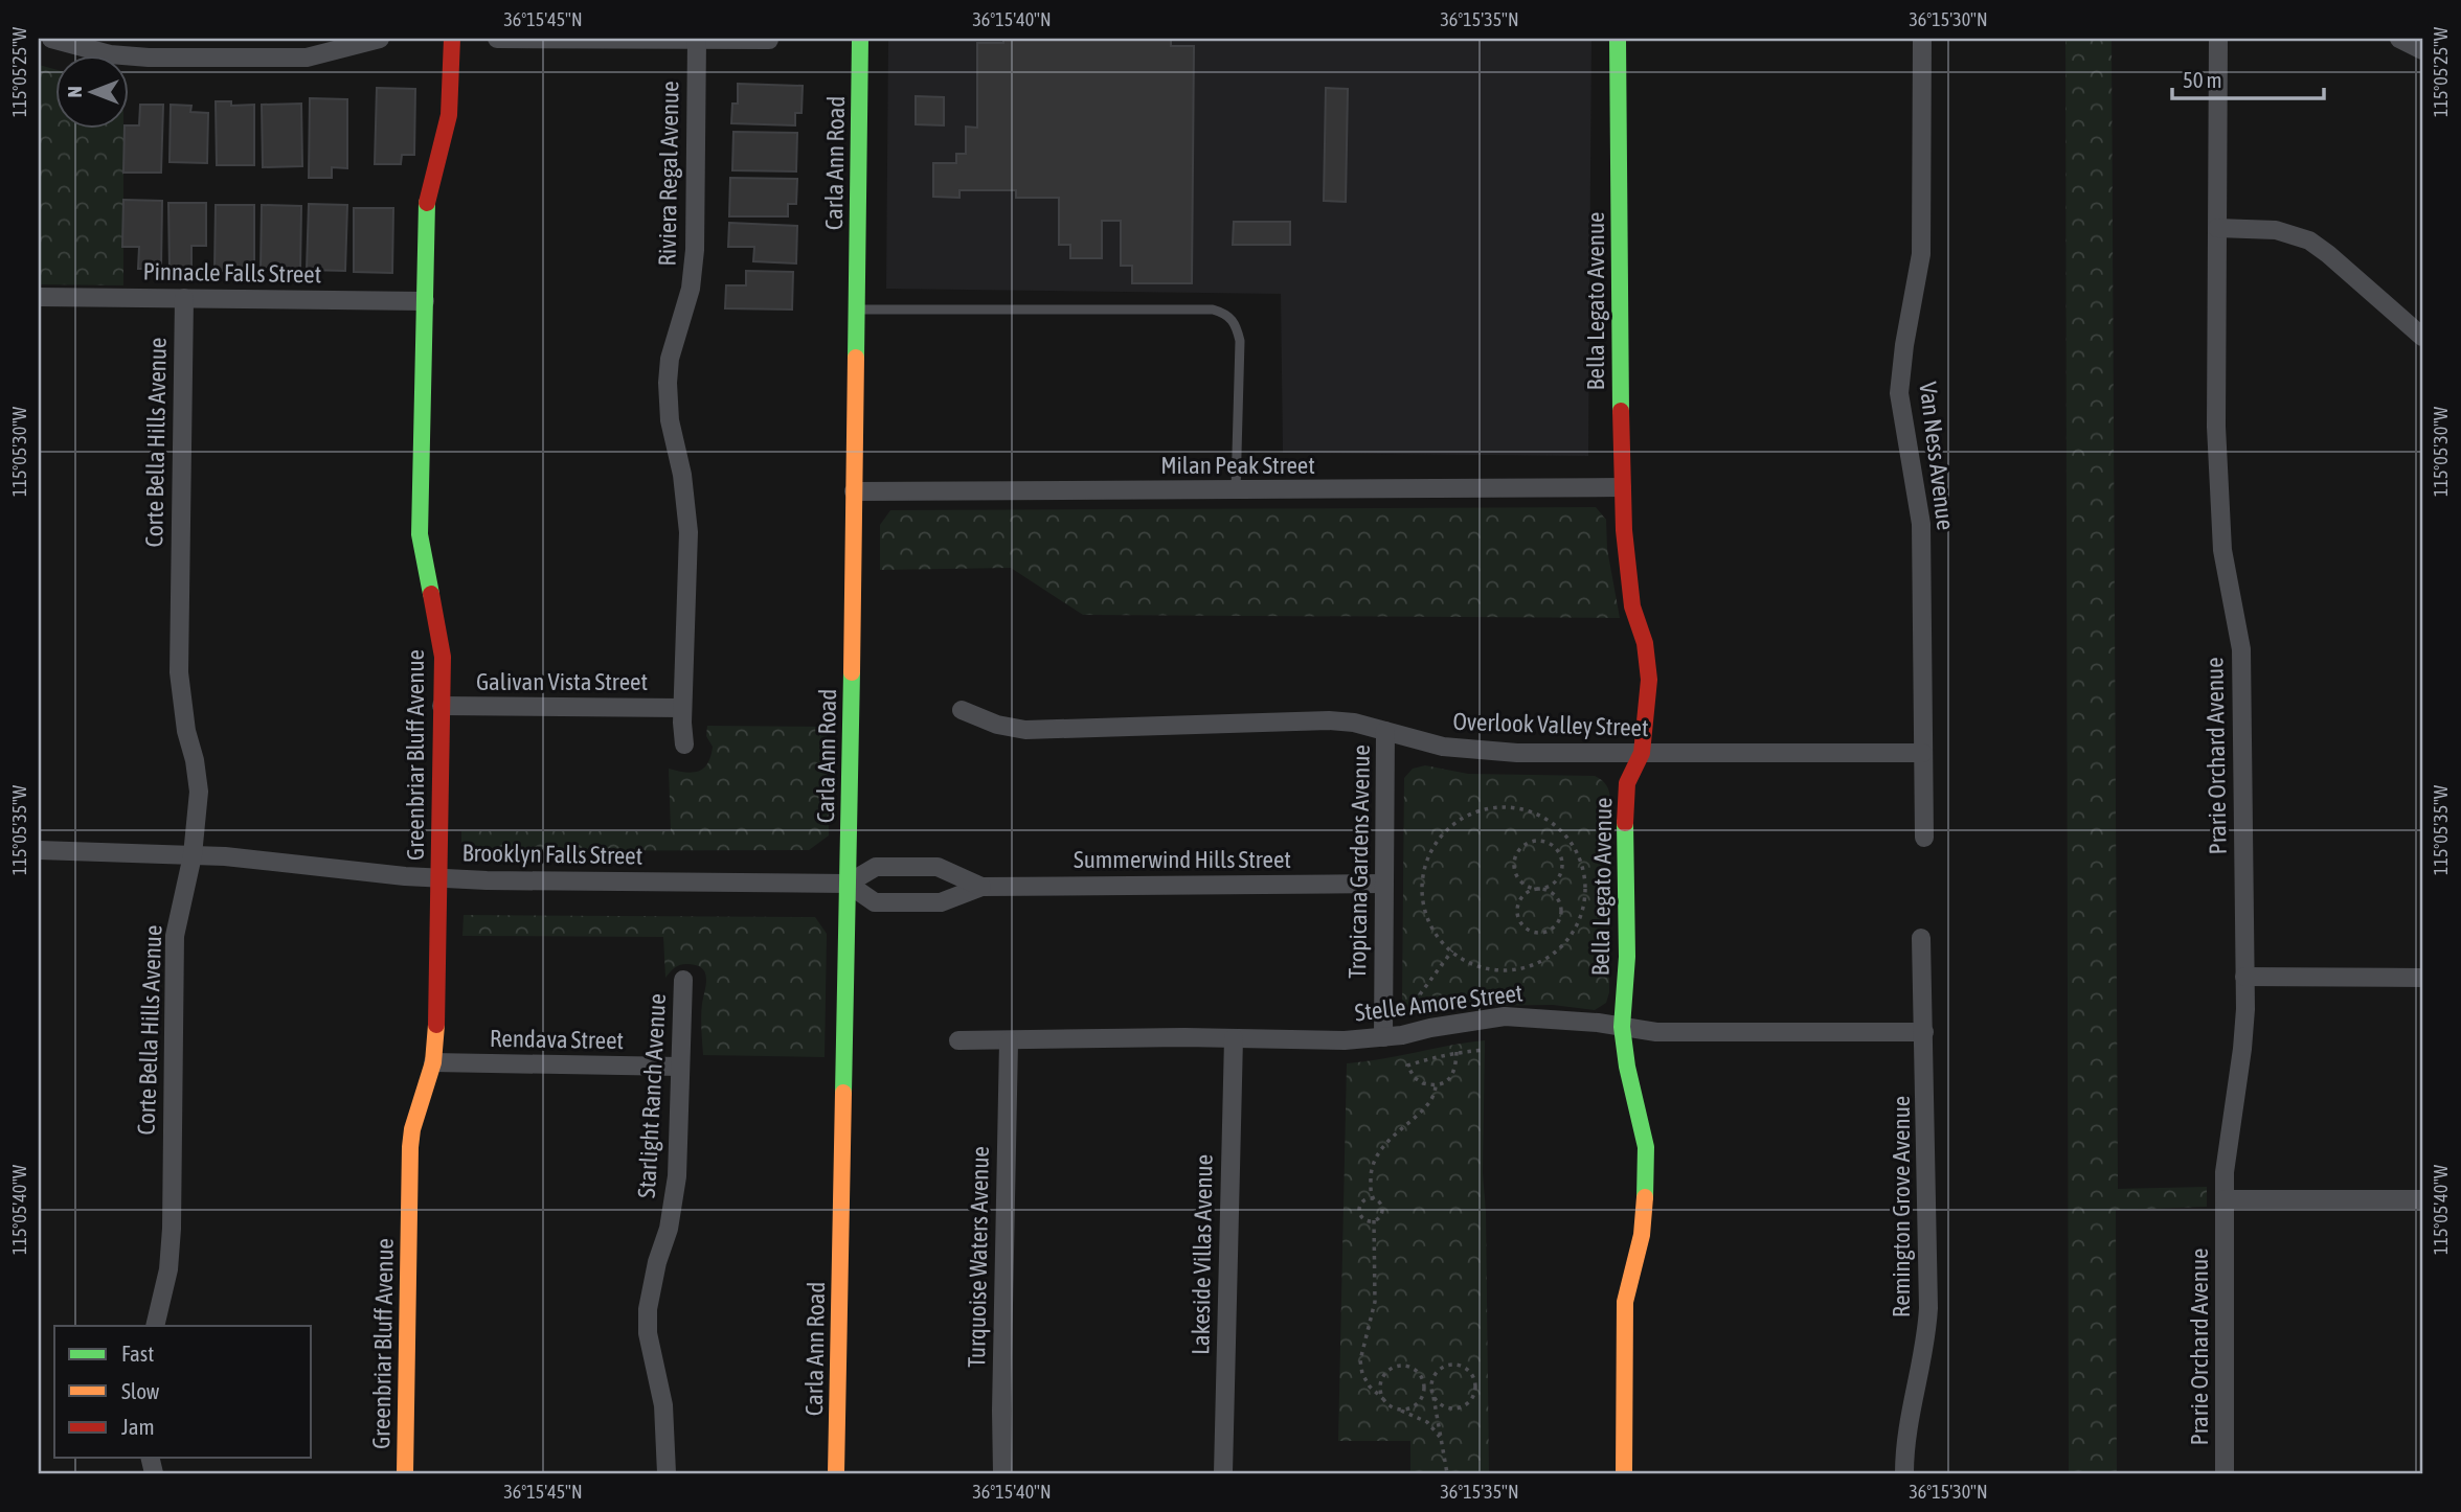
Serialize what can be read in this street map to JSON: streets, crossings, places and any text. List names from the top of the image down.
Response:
{
  "streets": {
    "street": [
      "Carla Ann Road",
      "Riviera Regal Avenue",
      "Pinnacle Falls Street",
      "Bella Legato Avenue",
      "Corte Bella Hills Avenue",
      "Van Ness Avenue",
      "Milan Peak Street",
      "Galivan Vista Street",
      "Overlook Valley Street",
      "Greenbriar Bluff Avenue",
      "Prarie Orchard Avenue",
      "Brooklyn Falls Street",
      "Summerwind Hills Street",
      "Tropicana Gardens Avenue",
      "Stelle Amore Street",
      "Rendava Street",
      "Starlight Ranch Avenue",
      "Remington Grove Avenue",
      "Lakeside Villas Avenue",
      "Turquoise Waters Avenue"
    ]
  },
  "crossings": [
    ["Carla Ann Road", "Milan Peak Street"],
    ["Carla Ann Road", "Brooklyn Falls Street"],
    ["Carla Ann Road", "Summerwind Hills Street"],
    ["Riviera Regal Avenue", "Galivan Vista Street"],
    ["Pinnacle Falls Street", "Corte Bella Hills Avenue"],
    ["Pinnacle Falls Street", "Greenbriar Bluff Avenue"],
    ["Bella Legato Avenue", "Milan Peak Street"],
    ["Bella Legato Avenue", "Overlook Valley Street"],
    ["Bella Legato Avenue", "Stelle Amore Street"],
    ["Corte Bella Hills Avenue", "Brooklyn Falls Street"],
    ["Van Ness Avenue", "Overlook Valley Street"],
    ["Galivan Vista Street", "Greenbriar Bluff Avenue"],
    ["Overlook Valley Street", "Tropicana Gardens Avenue"],
    ["Greenbriar Bluff Avenue", "Brooklyn Falls Street"],
    ["Greenbriar Bluff Avenue", "Rendava Street"],
    ["Brooklyn Falls Street", "Summerwind Hills Street"],
    ["Summerwind Hills Street", "Tropicana Gardens Avenue"],
    ["Tropicana Gardens Avenue", "Stelle Amore Street"],
    ["Stelle Amore Street", "Remington Grove Avenue"],
    ["Stelle Amore Street", "Lakeside Villas Avenue"],
    ["Stelle Amore Street", "Turquoise Waters Avenue"],
    ["Rendava Street", "Starlight Ranch Avenue"]
  ],
  "legend": ["Fast", "Slow", "Jam"],
  "scale_bar": "50 m",
  "north": "left",
  "coordinates": [
    "36°15'45\"N",
    "36°15'40\"N",
    "36°15'35\"N",
    "36°15'30\"N",
    "115°05'25\"W",
    "115°05'30\"W",
    "115°05'35\"W",
    "115°05'40\"W"
  ]
}
